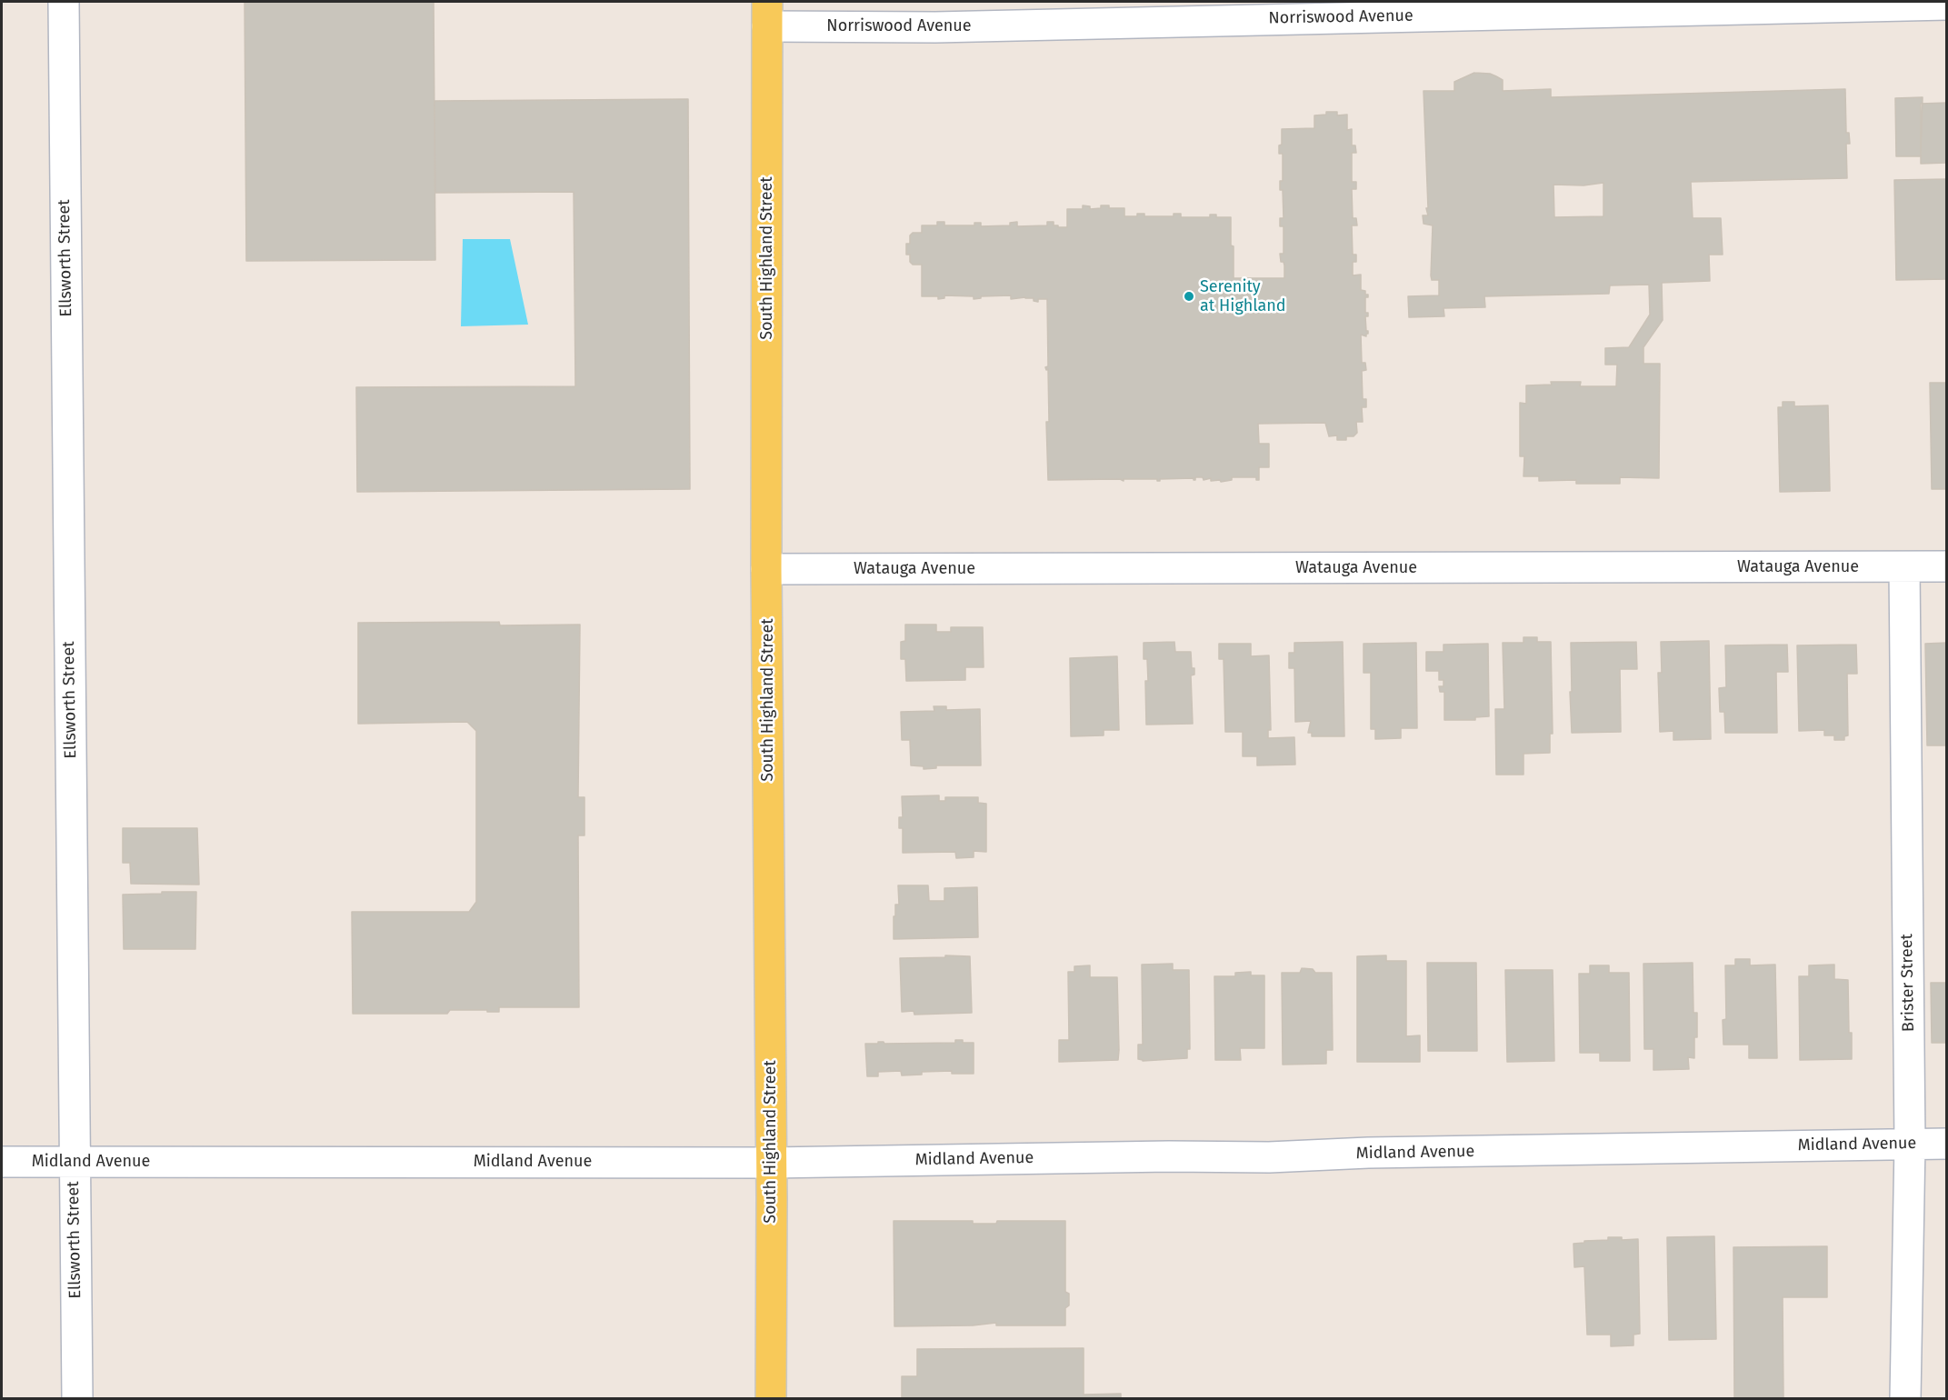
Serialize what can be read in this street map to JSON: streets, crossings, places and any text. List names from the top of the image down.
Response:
{
  "streets": {
    "main road": ["South Highland Street"],
    "street": [
      "Norriswood Avenue",
      "Ellsworth Street",
      "Watauga Avenue",
      "Brister Street",
      "Midland Avenue"
    ]
  },
  "crossings": [
    ["Norriswood Avenue", "South Highland Street"],
    ["Ellsworth Street", "Midland Avenue"],
    ["South Highland Street", "Watauga Avenue"],
    ["South Highland Street", "Midland Avenue"],
    ["Watauga Avenue", "Brister Street"],
    ["Brister Street", "Midland Avenue"]
  ],
  "places": ["Serenity at Highland"]
}
